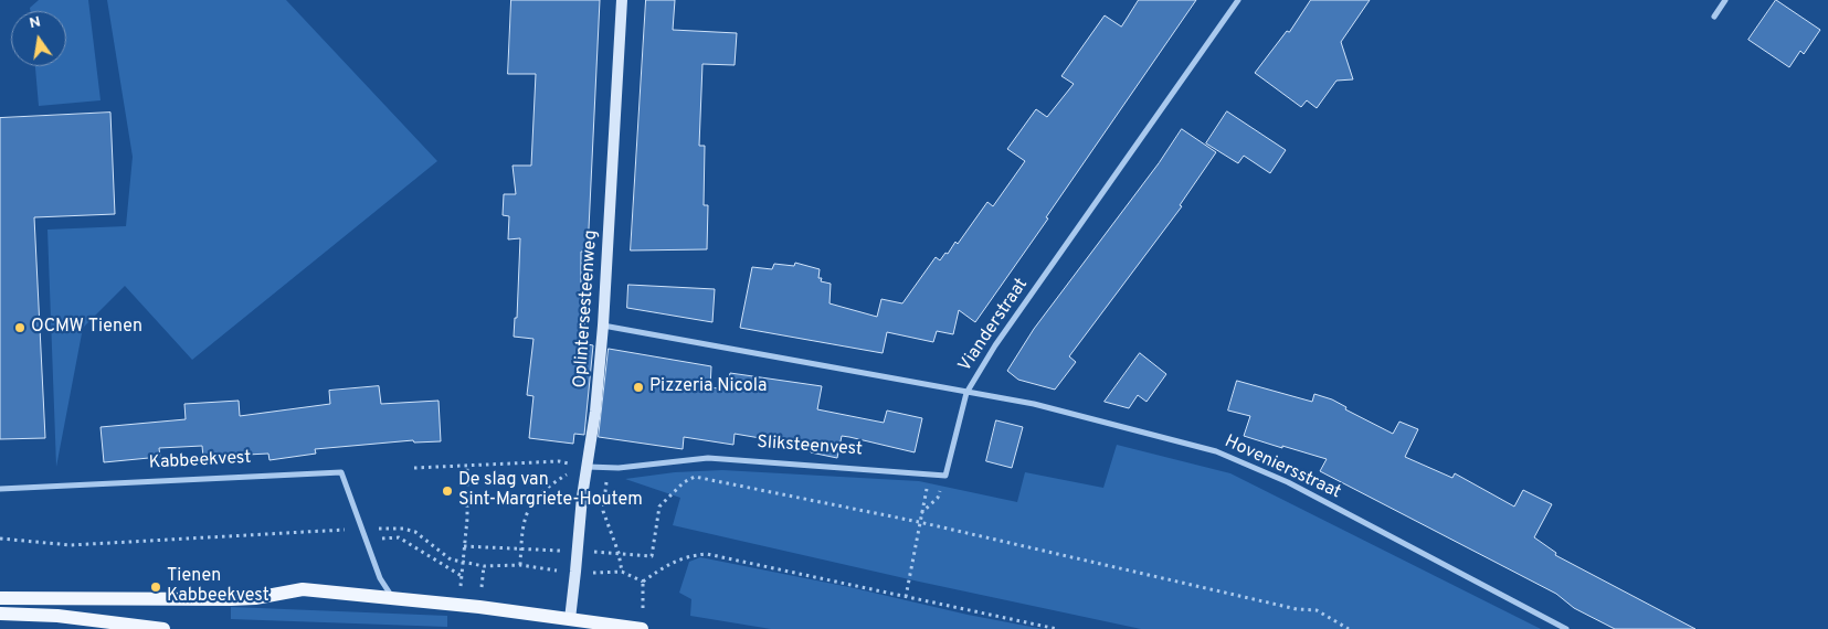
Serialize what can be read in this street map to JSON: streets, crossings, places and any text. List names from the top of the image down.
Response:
{
  "streets": {
    "street": [
      "Oplintersesteenweg",
      "Vianderstraat",
      "Sliksteenvest",
      "Kabbeekvest",
      "Hoveniersstraat"
    ]
  },
  "crossings": [
    ["Oplintersesteenweg", "Vianderstraat"],
    ["Oplintersesteenweg", "Sliksteenvest"],
    ["Vianderstraat", "Hoveniersstraat"]
  ],
  "places": [
    "OCMW Tienen",
    "Pizzeria Nicola",
    "De slag van Sint-Margriete-Houtem",
    "Tienen Kabbeekvest"
  ],
  "north": "top"
}
